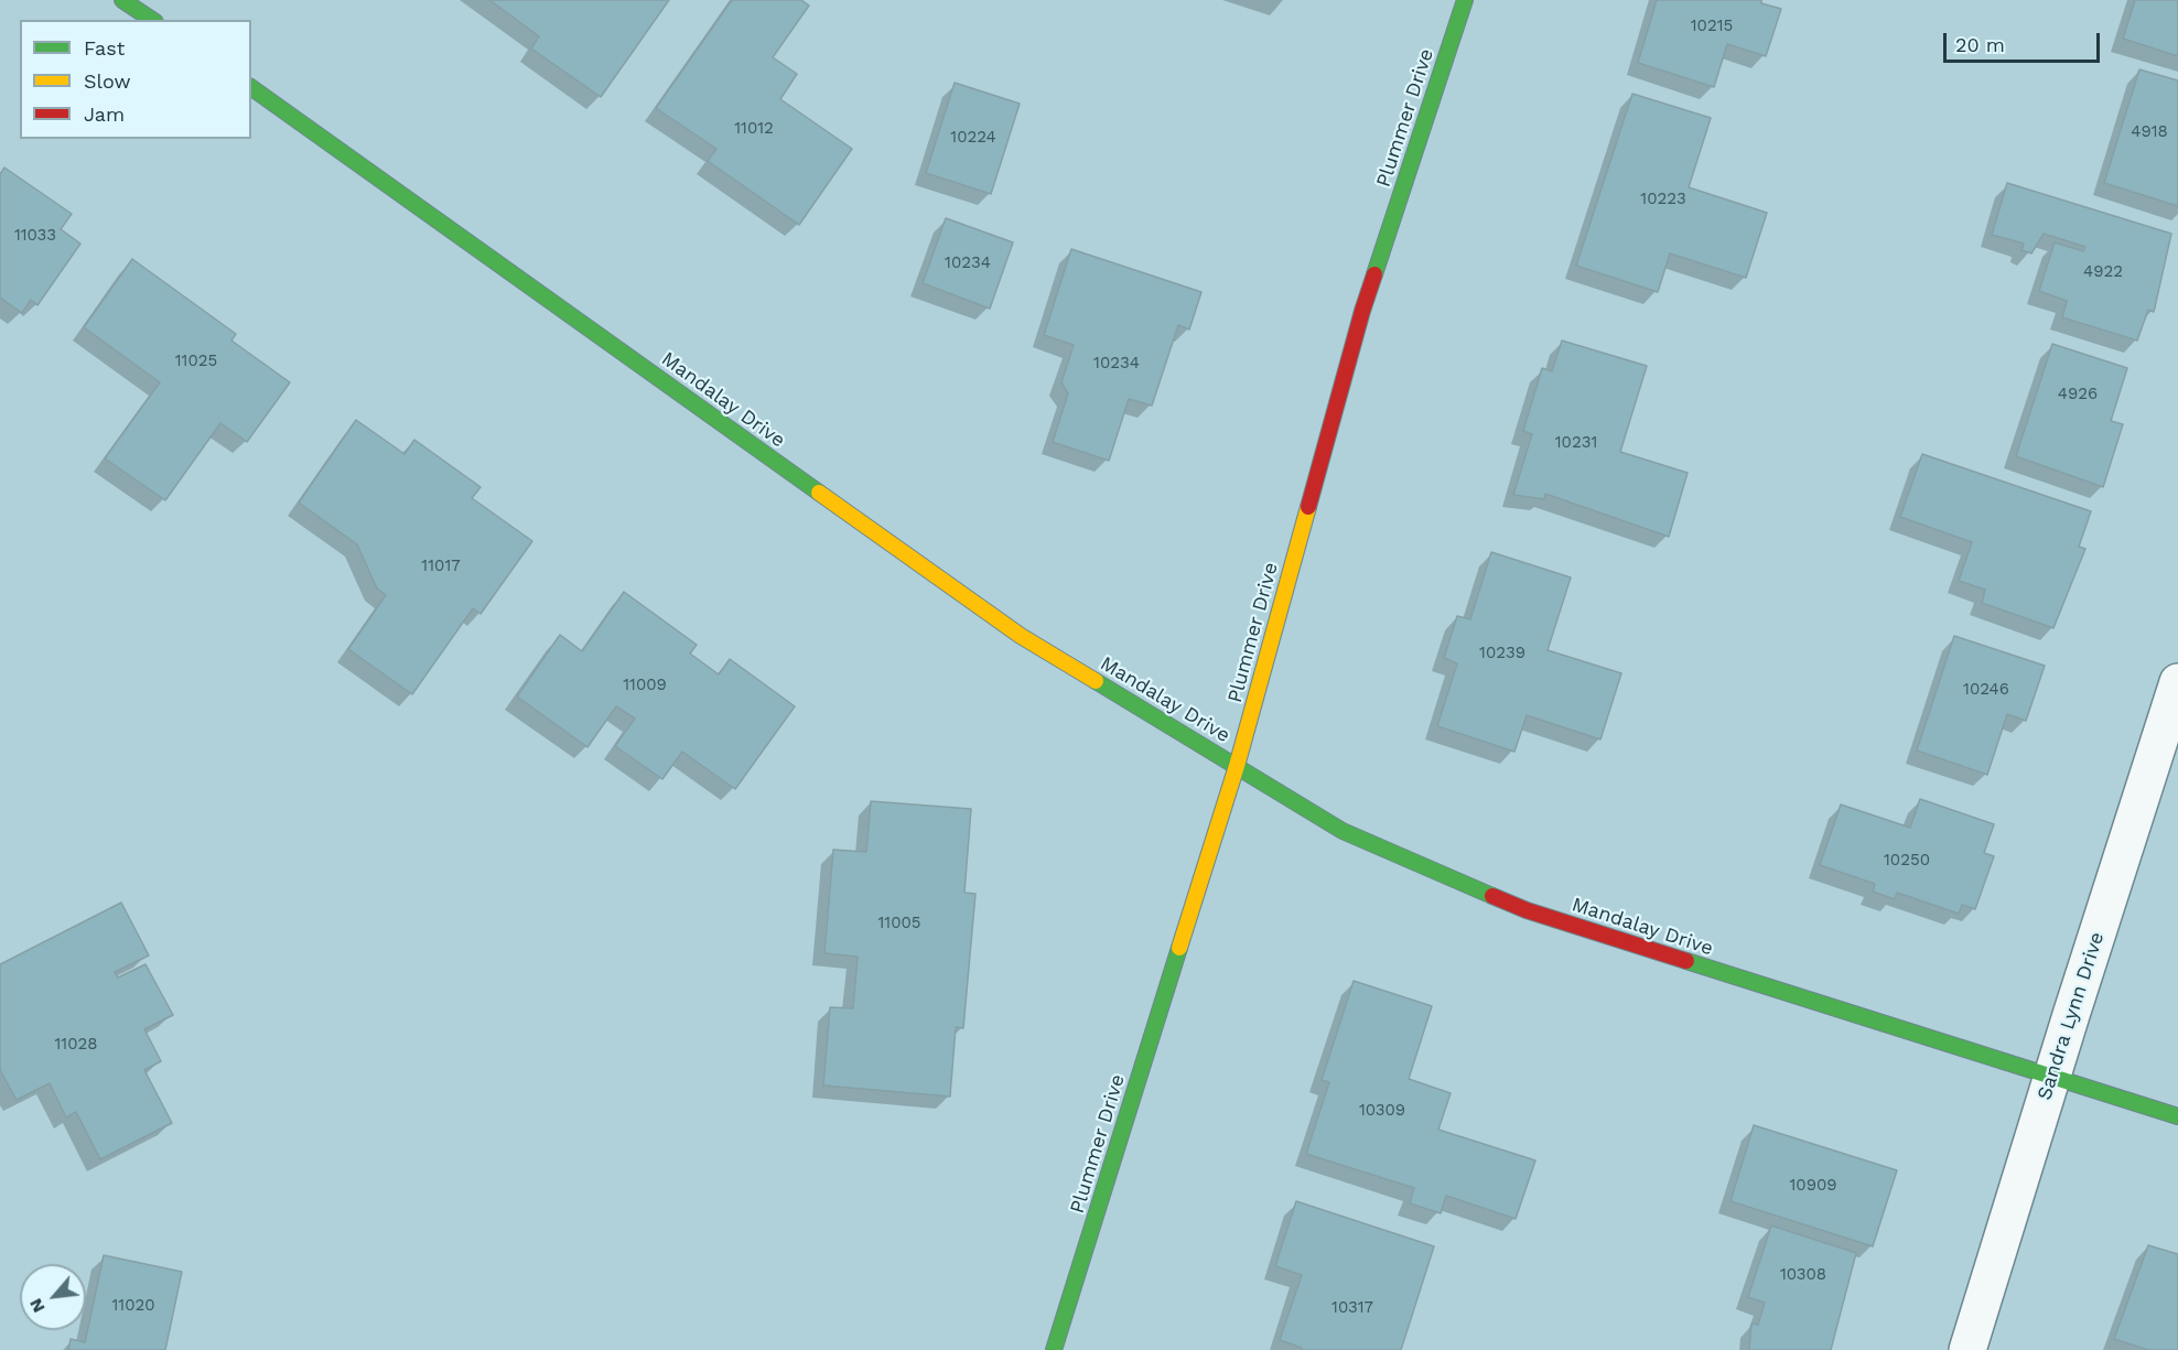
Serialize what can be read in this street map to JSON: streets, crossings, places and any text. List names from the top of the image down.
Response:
{
  "streets": {
    "street": ["Plummer Drive", "Mandalay Drive", "Sandra Lynn Drive"]
  },
  "crossings": [
    ["Plummer Drive", "Mandalay Drive"],
    ["Mandalay Drive", "Sandra Lynn Drive"]
  ],
  "house_numbers": [
    "10215",
    "11012",
    "4918",
    "10224",
    "10223",
    "11033",
    "10234",
    "4922",
    "11025",
    "10234",
    "4926",
    "10231",
    "11017",
    "10239",
    "11009",
    "10246",
    "10250",
    "11005",
    "11028",
    "10309",
    "10909",
    "10308",
    "11020",
    "10317"
  ],
  "legend": ["Fast", "Slow", "Jam"],
  "scale_bar": "20 m",
  "north": "bottom left"
}
